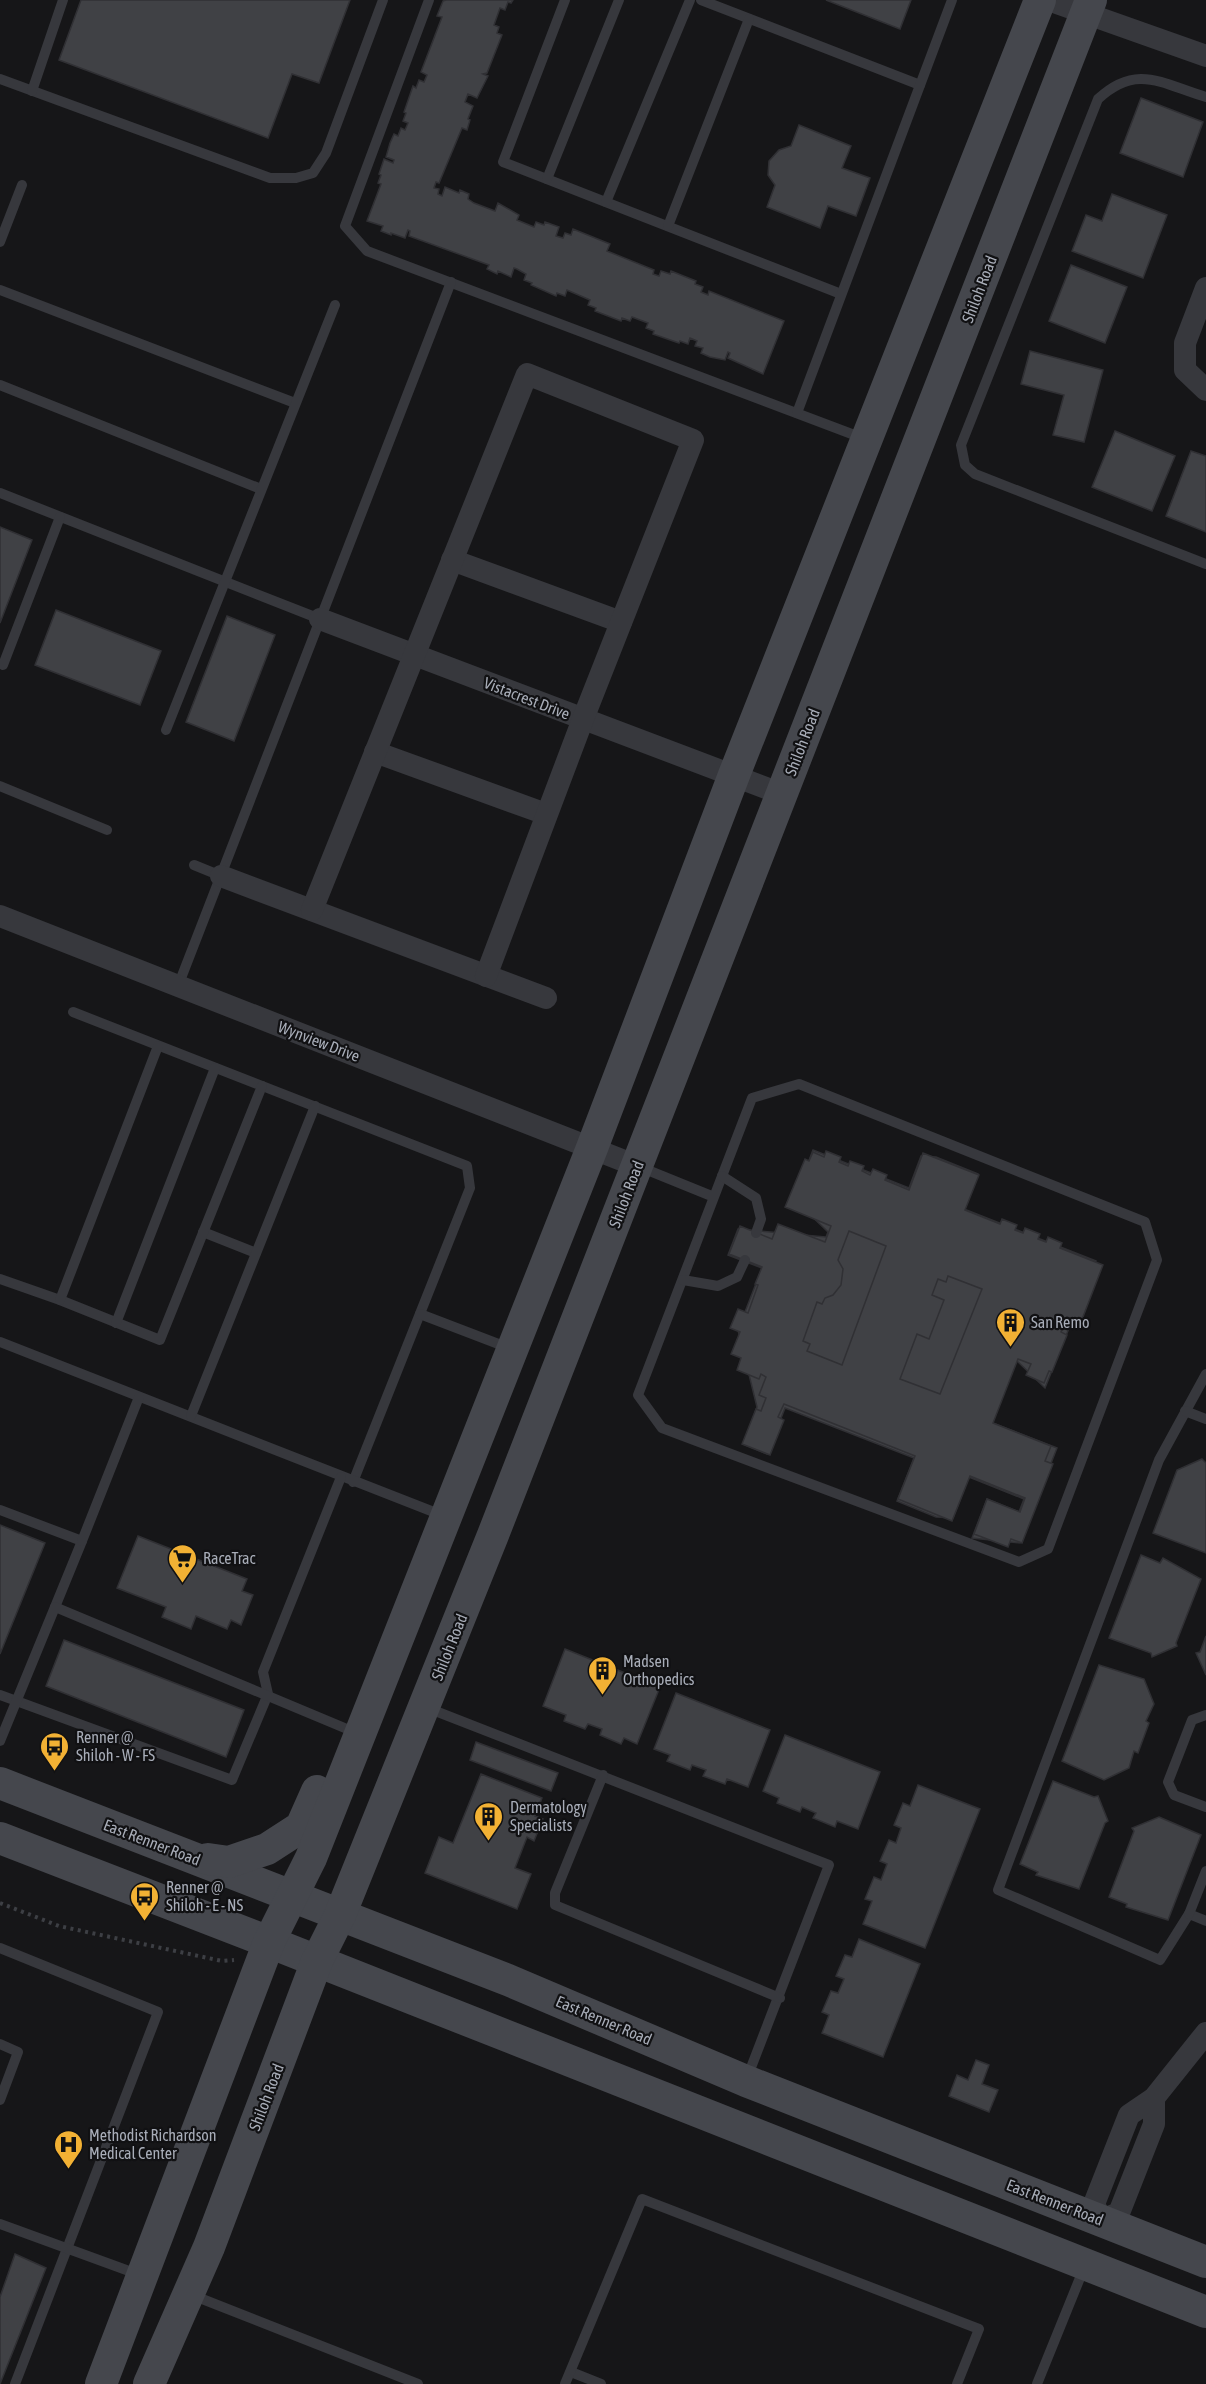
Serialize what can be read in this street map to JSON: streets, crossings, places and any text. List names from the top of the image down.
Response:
{
  "streets": {
    "main road": ["Shiloh Road", "East Renner Road"],
    "street": ["Vistacrest Drive", "Wynview Drive"]
  },
  "crossings": [
    ["Shiloh Road", "Vistacrest Drive"],
    ["Shiloh Road", "Wynview Drive"],
    ["Shiloh Road", "East Renner Road"]
  ],
  "places": {
    "building": ["San Remo", "Madsen Orthopedics", "Dermatology Specialists"],
    "supermarket": ["RaceTrac"],
    "bus stop": ["Renner @ Shiloh - W - FS", "Renner @ Shiloh - E - NS"],
    "hospital": ["Methodist Richardson Medical Center"]
  }
}
